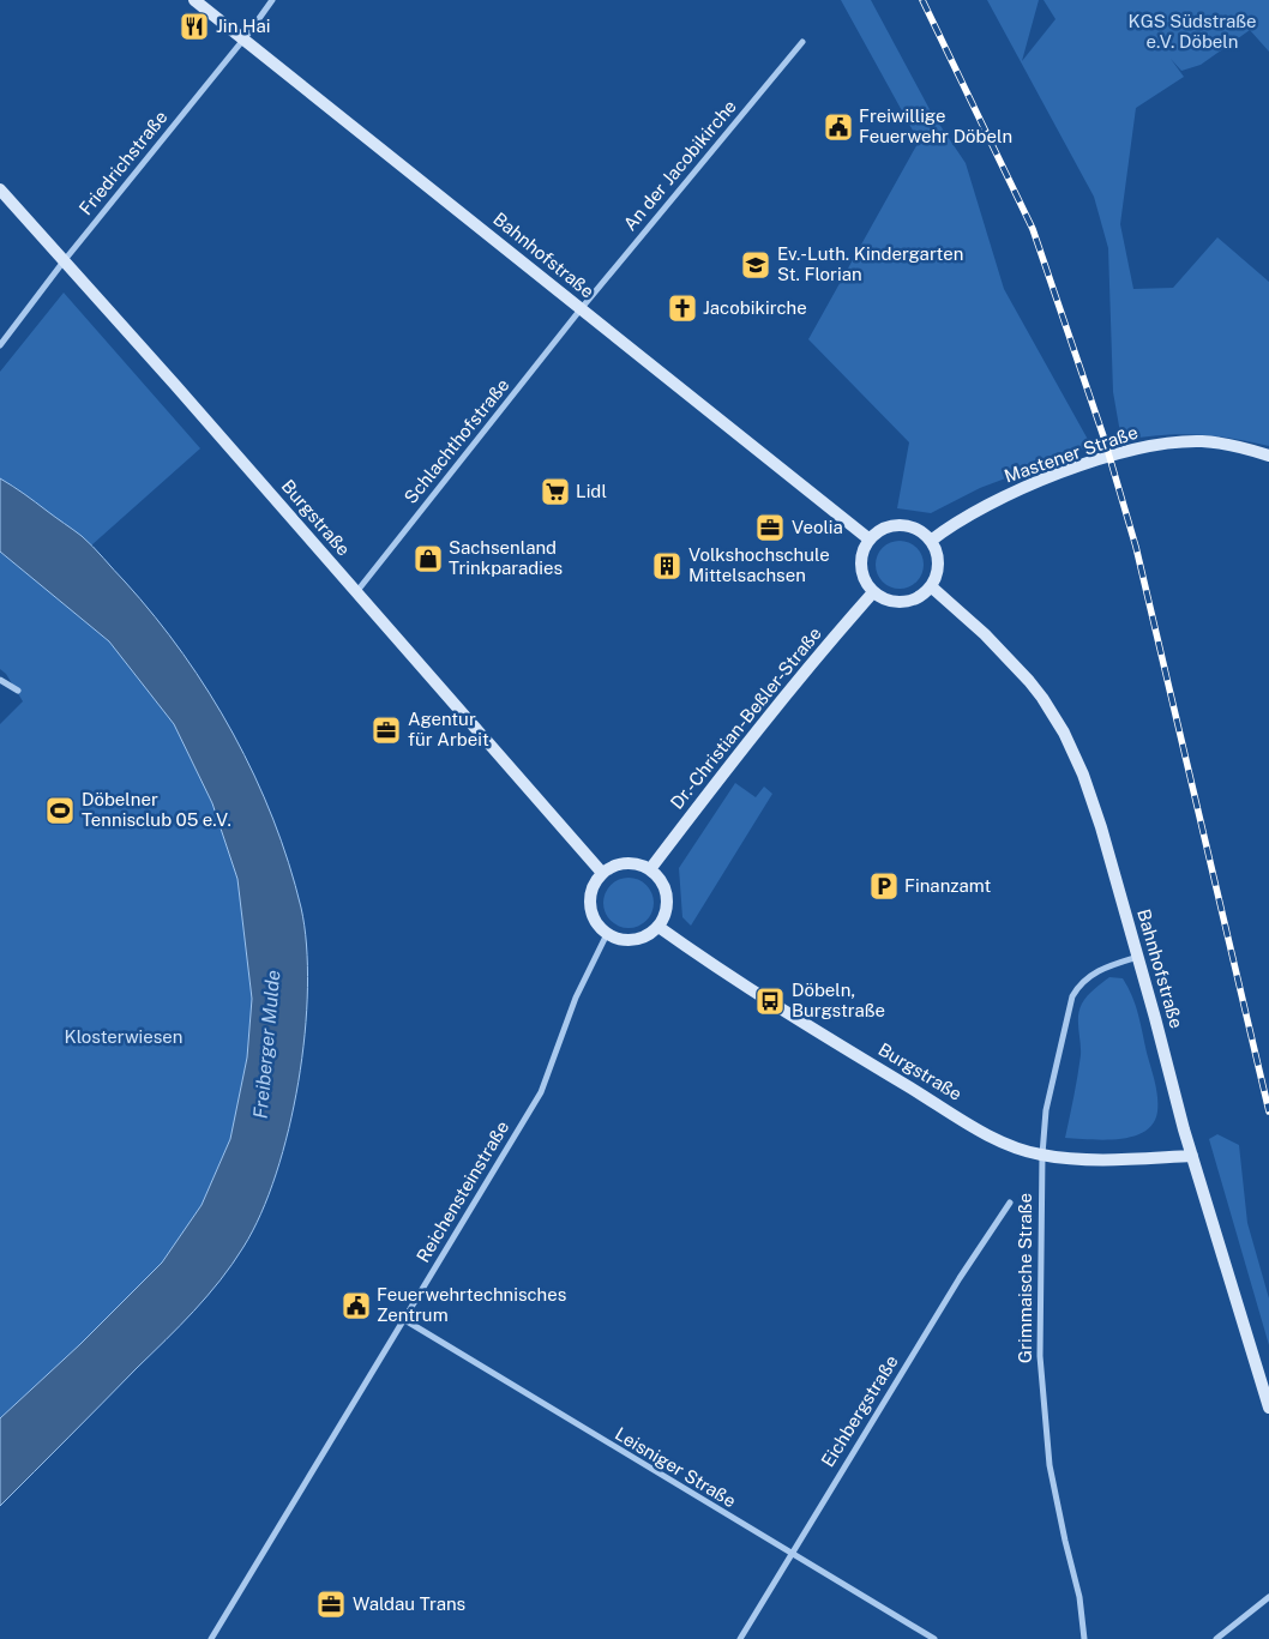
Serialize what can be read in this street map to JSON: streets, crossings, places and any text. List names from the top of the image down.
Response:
{
  "streets": {
    "main road": [
      "Bahnhofstraße",
      "Mastener Straße",
      "Burgstraße",
      "Dr.-Christian-Beßler-Straße"
    ],
    "street": [
      "Friedrichstraße",
      "An der Jacobikirche",
      "Schlachthofstraße",
      "Reichensteinstraße",
      "Grimmaische Straße",
      "Eichbergstraße",
      "Leisniger Straße"
    ]
  },
  "crossings": [
    ["Friedrichstraße", "Bahnhofstraße"],
    ["Friedrichstraße", "Burgstraße"],
    ["An der Jacobikirche", "Bahnhofstraße"],
    ["An der Jacobikirche", "Schlachthofstraße"],
    ["Bahnhofstraße", "Schlachthofstraße"],
    ["Bahnhofstraße", "Mastener Straße"],
    ["Bahnhofstraße", "Burgstraße"],
    ["Bahnhofstraße", "Dr.-Christian-Beßler-Straße"],
    ["Bahnhofstraße", "Grimmaische Straße"],
    ["Schlachthofstraße", "Burgstraße"],
    ["Mastener Straße", "Dr.-Christian-Beßler-Straße"],
    ["Burgstraße", "Dr.-Christian-Beßler-Straße"],
    ["Burgstraße", "Reichensteinstraße"],
    ["Burgstraße", "Grimmaische Straße"],
    ["Dr.-Christian-Beßler-Straße", "Reichensteinstraße"],
    ["Reichensteinstraße", "Leisniger Straße"],
    ["Eichbergstraße", "Leisniger Straße"]
  ],
  "water": ["Freiberger Mulde"],
  "parks": ["KGS Südstraße e.V. Döbeln", "Klosterwiesen"],
  "places": {
    "restaurant": ["Jin Hai"],
    "public building": ["Freiwillige Feuerwehr Döbeln", "Feuerwehrtechnisches Zentrum"],
    "school or university": ["Ev.-Luth. Kindergarten St. Florian"],
    "church": ["Jacobikirche"],
    "supermarket": ["Lidl"],
    "office": ["Veolia", "Agentur für Arbeit", "Waldau Trans"],
    "shop": ["Sachsenland Trinkparadies"],
    "building": ["Volkshochschule Mittelsachsen"],
    "sports": ["Döbelner Tennisclub 05 e.V."],
    "parking": ["Finanzamt"],
    "bus stop": ["Döbeln, Burgstraße"]
  }
}
